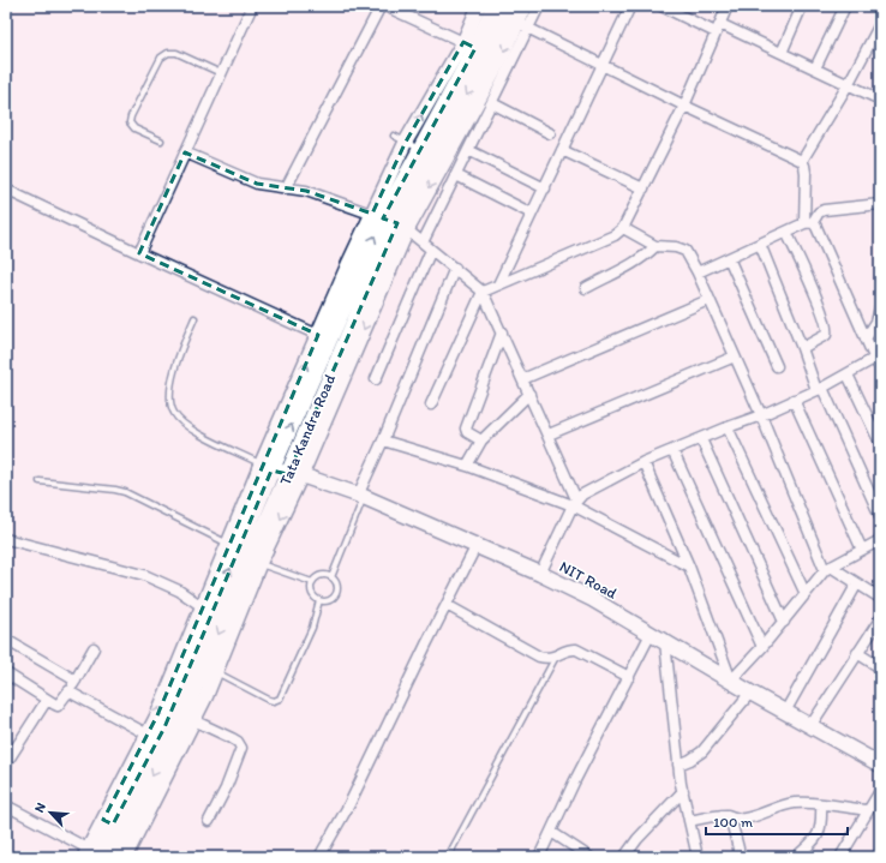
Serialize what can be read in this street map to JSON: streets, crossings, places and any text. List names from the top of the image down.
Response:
{
  "streets": {
    "main road": ["Tata Kandra Road", "NIT Road"]
  },
  "crossings": [
    ["Tata Kandra Road", "NIT Road"]
  ],
  "scale_bar": "100 m",
  "north": "top left"
}
